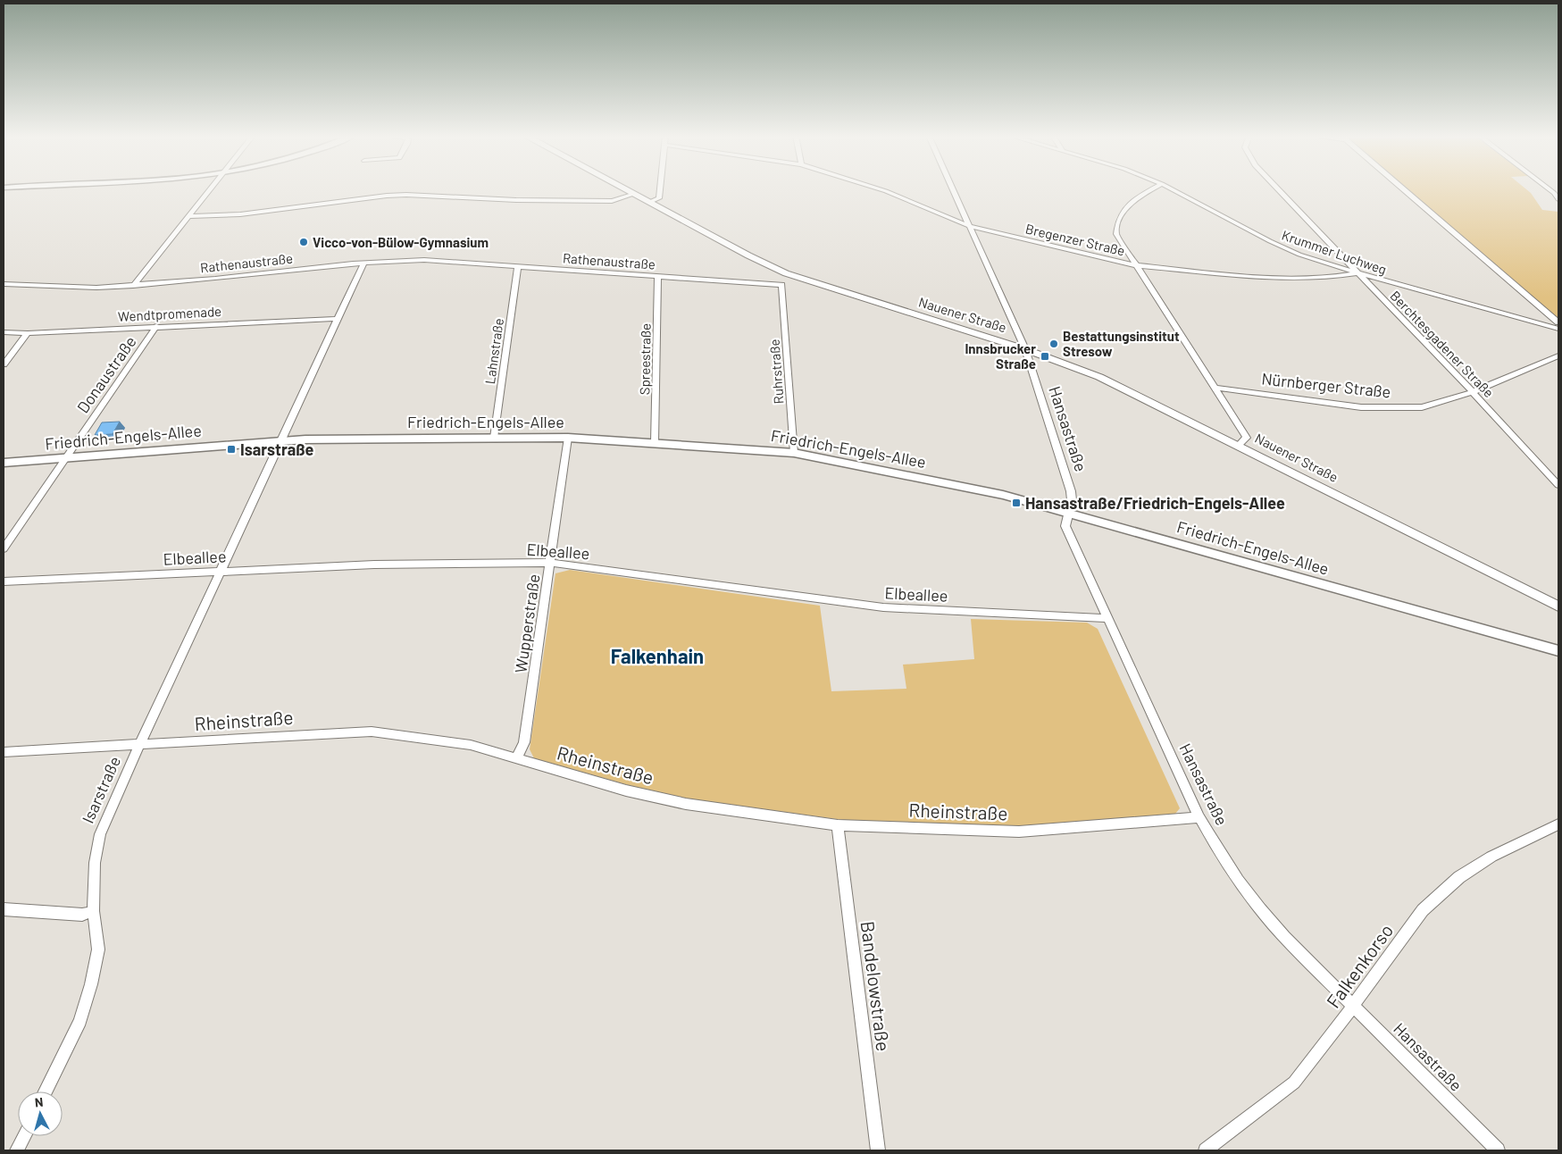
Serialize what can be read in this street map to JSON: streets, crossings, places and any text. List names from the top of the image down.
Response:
{
  "streets": {
    "main road": ["Nauener Straße"],
    "street": [
      "Bregenzer Straße",
      "Krummer Luchweg",
      "Rathenaustraße",
      "Wendtpromenade",
      "Berchtesgadener Straße",
      "Lahnstraße",
      "Spreestraße",
      "Ruhrstraße",
      "Donaustraße",
      "Nürnberger Straße",
      "Friedrich-Engels-Allee",
      "Hansastraße",
      "Elbeallee",
      "Wupperstraße",
      "Rheinstraße",
      "Isarstraße",
      "Falkenkorso",
      "Bandelowstraße"
    ]
  },
  "crossings": [
    ["Bregenzer Straße", "Krummer Luchweg"],
    ["Bregenzer Straße", "Berchtesgadener Straße"],
    ["Krummer Luchweg", "Berchtesgadener Straße"],
    ["Rathenaustraße", "Lahnstraße"],
    ["Rathenaustraße", "Spreestraße"],
    ["Rathenaustraße", "Ruhrstraße"],
    ["Rathenaustraße", "Isarstraße"],
    ["Wendtpromenade", "Donaustraße"],
    ["Wendtpromenade", "Isarstraße"],
    ["Nauener Straße", "Hansastraße"],
    ["Berchtesgadener Straße", "Nürnberger Straße"],
    ["Lahnstraße", "Friedrich-Engels-Allee"],
    ["Spreestraße", "Friedrich-Engels-Allee"],
    ["Ruhrstraße", "Friedrich-Engels-Allee"],
    ["Donaustraße", "Friedrich-Engels-Allee"],
    ["Friedrich-Engels-Allee", "Hansastraße"],
    ["Friedrich-Engels-Allee", "Wupperstraße"],
    ["Friedrich-Engels-Allee", "Isarstraße"],
    ["Hansastraße", "Elbeallee"],
    ["Hansastraße", "Rheinstraße"],
    ["Hansastraße", "Falkenkorso"],
    ["Elbeallee", "Wupperstraße"],
    ["Elbeallee", "Isarstraße"],
    ["Wupperstraße", "Rheinstraße"],
    ["Rheinstraße", "Isarstraße"],
    ["Rheinstraße", "Bandelowstraße"]
  ],
  "districts": ["Falkenhain"],
  "places": {
    "other": ["Vicco-von-Bülow-Gymnasium", "Bestattungsinstitut Stresow"],
    "transit": ["Innsbrucker Straße", "Isarstraße", "Hansastraße/Friedrich-Engels-Allee"]
  },
  "north": "top"
}
